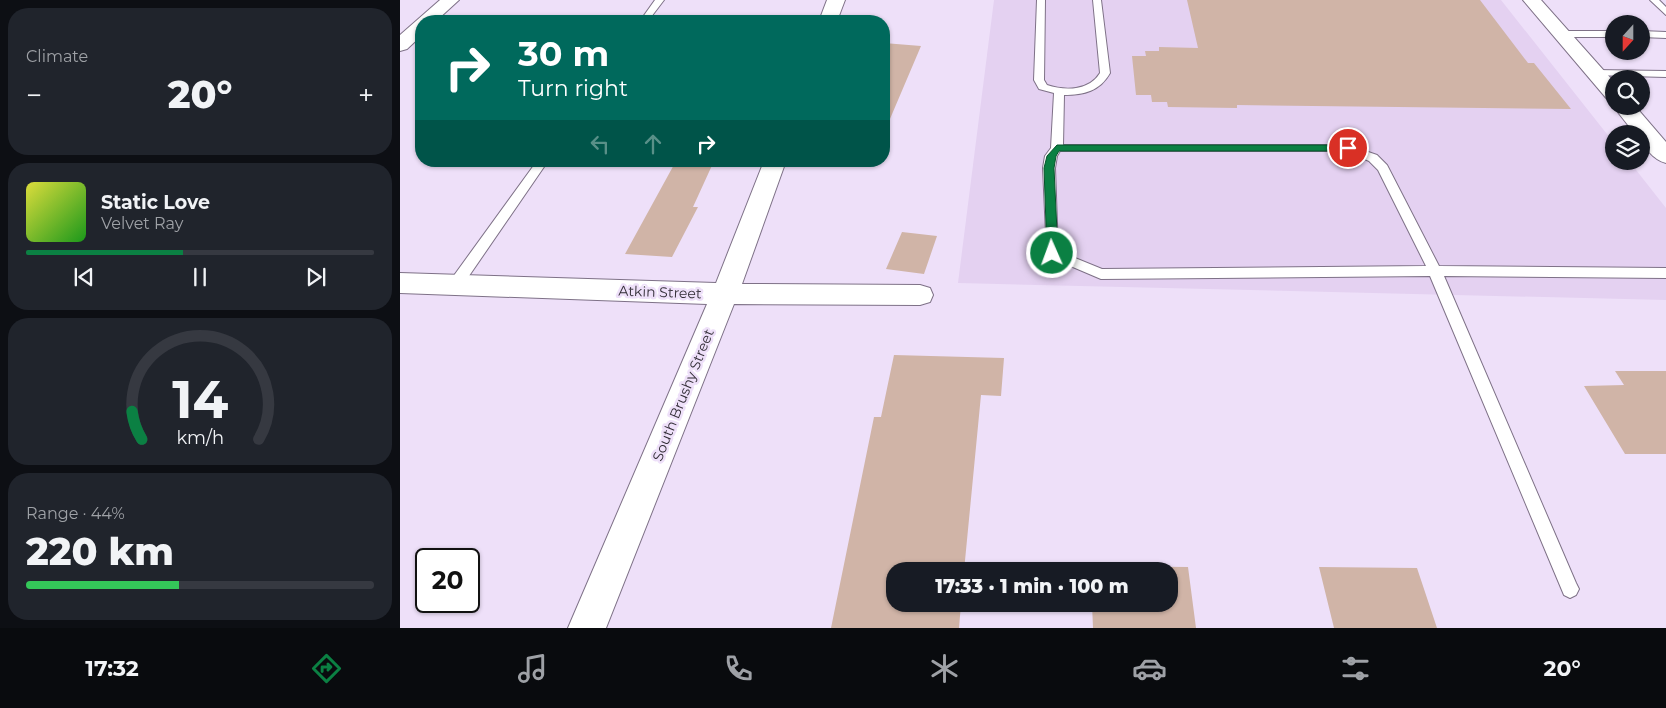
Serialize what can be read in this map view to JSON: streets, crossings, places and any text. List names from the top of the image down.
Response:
{
  "streets": {
    "street": ["Atkin Street", "South Brushy Street"]
  },
  "crossings": [
    ["Atkin Street", "South Brushy Street"]
  ],
  "north": "bottom",
  "page": {
    "tile": [
      "Climate",
      ["Range · 44%", "220 km"]
    ],
    "turn": ["30 m", "Turn right"],
    "heat": ["−", "20°", "+"],
    "song": ["Static Love", "Velvet Ray"],
    "limit": "20",
    "trip": "17:33 · 1 min · 100 m",
    "tabs": ["17:32", "20°"],
    "gauge": ["14", "km/h"]
  }
}
